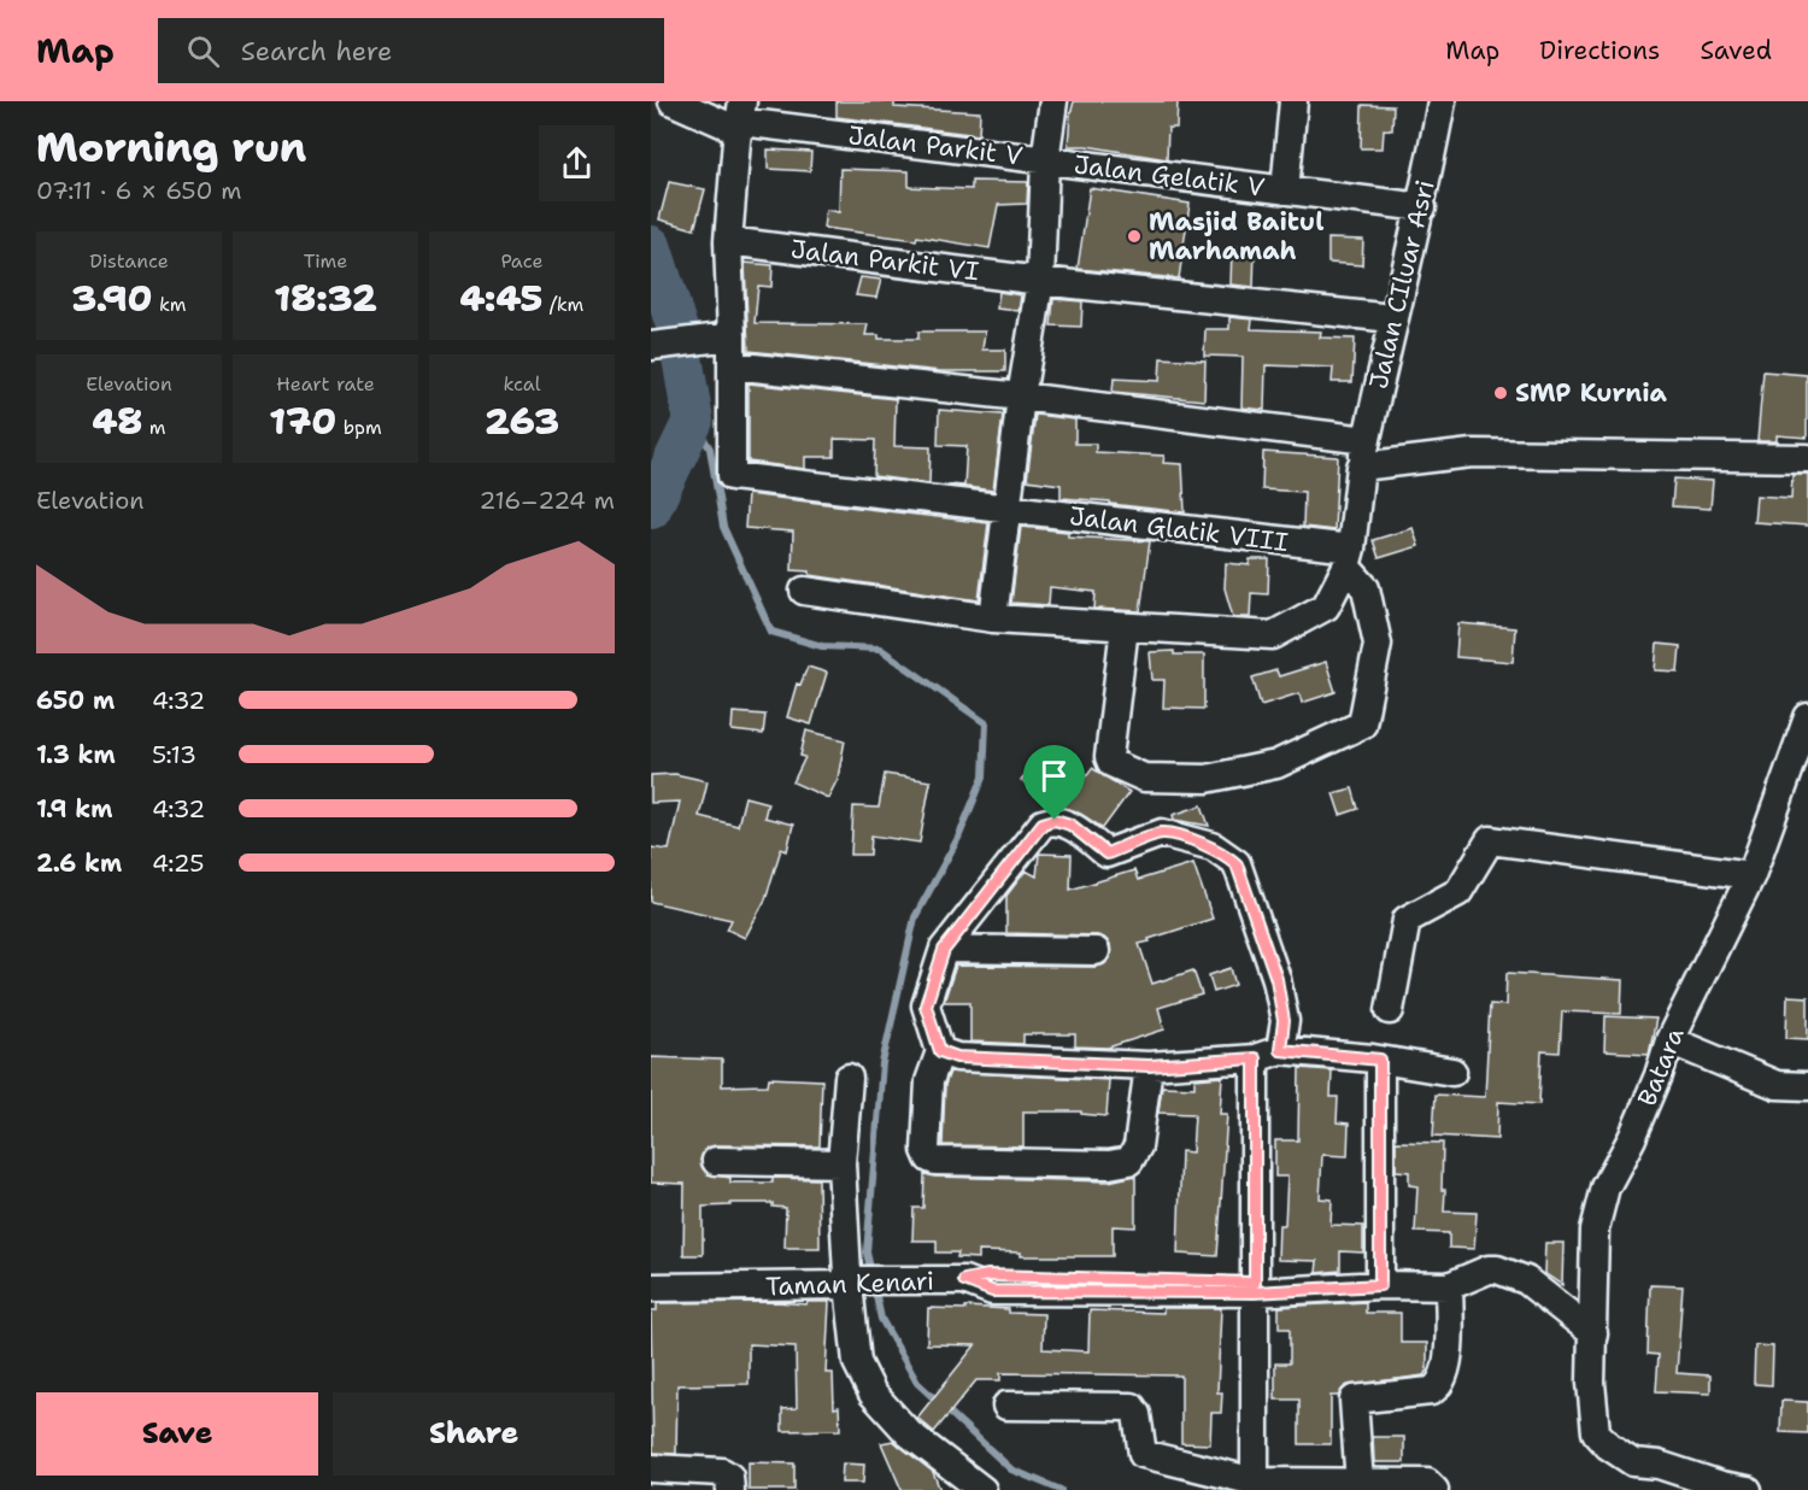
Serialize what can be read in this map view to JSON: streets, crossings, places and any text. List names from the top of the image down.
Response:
{
  "streets": {
    "street": [
      "Jalan Parkit V",
      "Jalan Gelatik V",
      "Jalan Parkit VI",
      "Jalan CIluar Asri",
      "Jalan Glatik VIII",
      "Batara",
      "Taman Kenari"
    ]
  },
  "crossings": [
    ["Jalan Parkit V", "Jalan Gelatik V"],
    ["Jalan Gelatik V", "Jalan CIluar Asri"],
    ["Jalan Parkit VI", "Jalan CIluar Asri"],
    ["Jalan CIluar Asri", "Jalan Glatik VIII"]
  ],
  "places": ["Masjid Baitul Marhamah", "SMP Kurnia"],
  "page": {
    "header": "Map",
    "search": "Search here",
    "nav": ["Map", "Directions", "Saved"],
    "heading": ["Morning run", "07:11 · 6 × 650 m"],
    "stats": [
      ["Distance", "3.90 km"],
      ["Time", "18:32"],
      ["Pace", "4:45 /km"],
      ["Elevation", "48 m"],
      ["Heart rate", "170 bpm"],
      ["kcal", "263"]
    ],
    "chart": ["Elevation", "216–224 m"],
    "list": [
      {
        "name": "650 m",
        "note": "4:32"
      },
      {
        "name": "1.3 km",
        "note": "5:13"
      },
      {
        "name": "1.9 km",
        "note": "4:32"
      },
      {
        "name": "2.6 km",
        "note": "4:25"
      }
    ],
    "buttons": ["Save", "Share"]
  }
}
